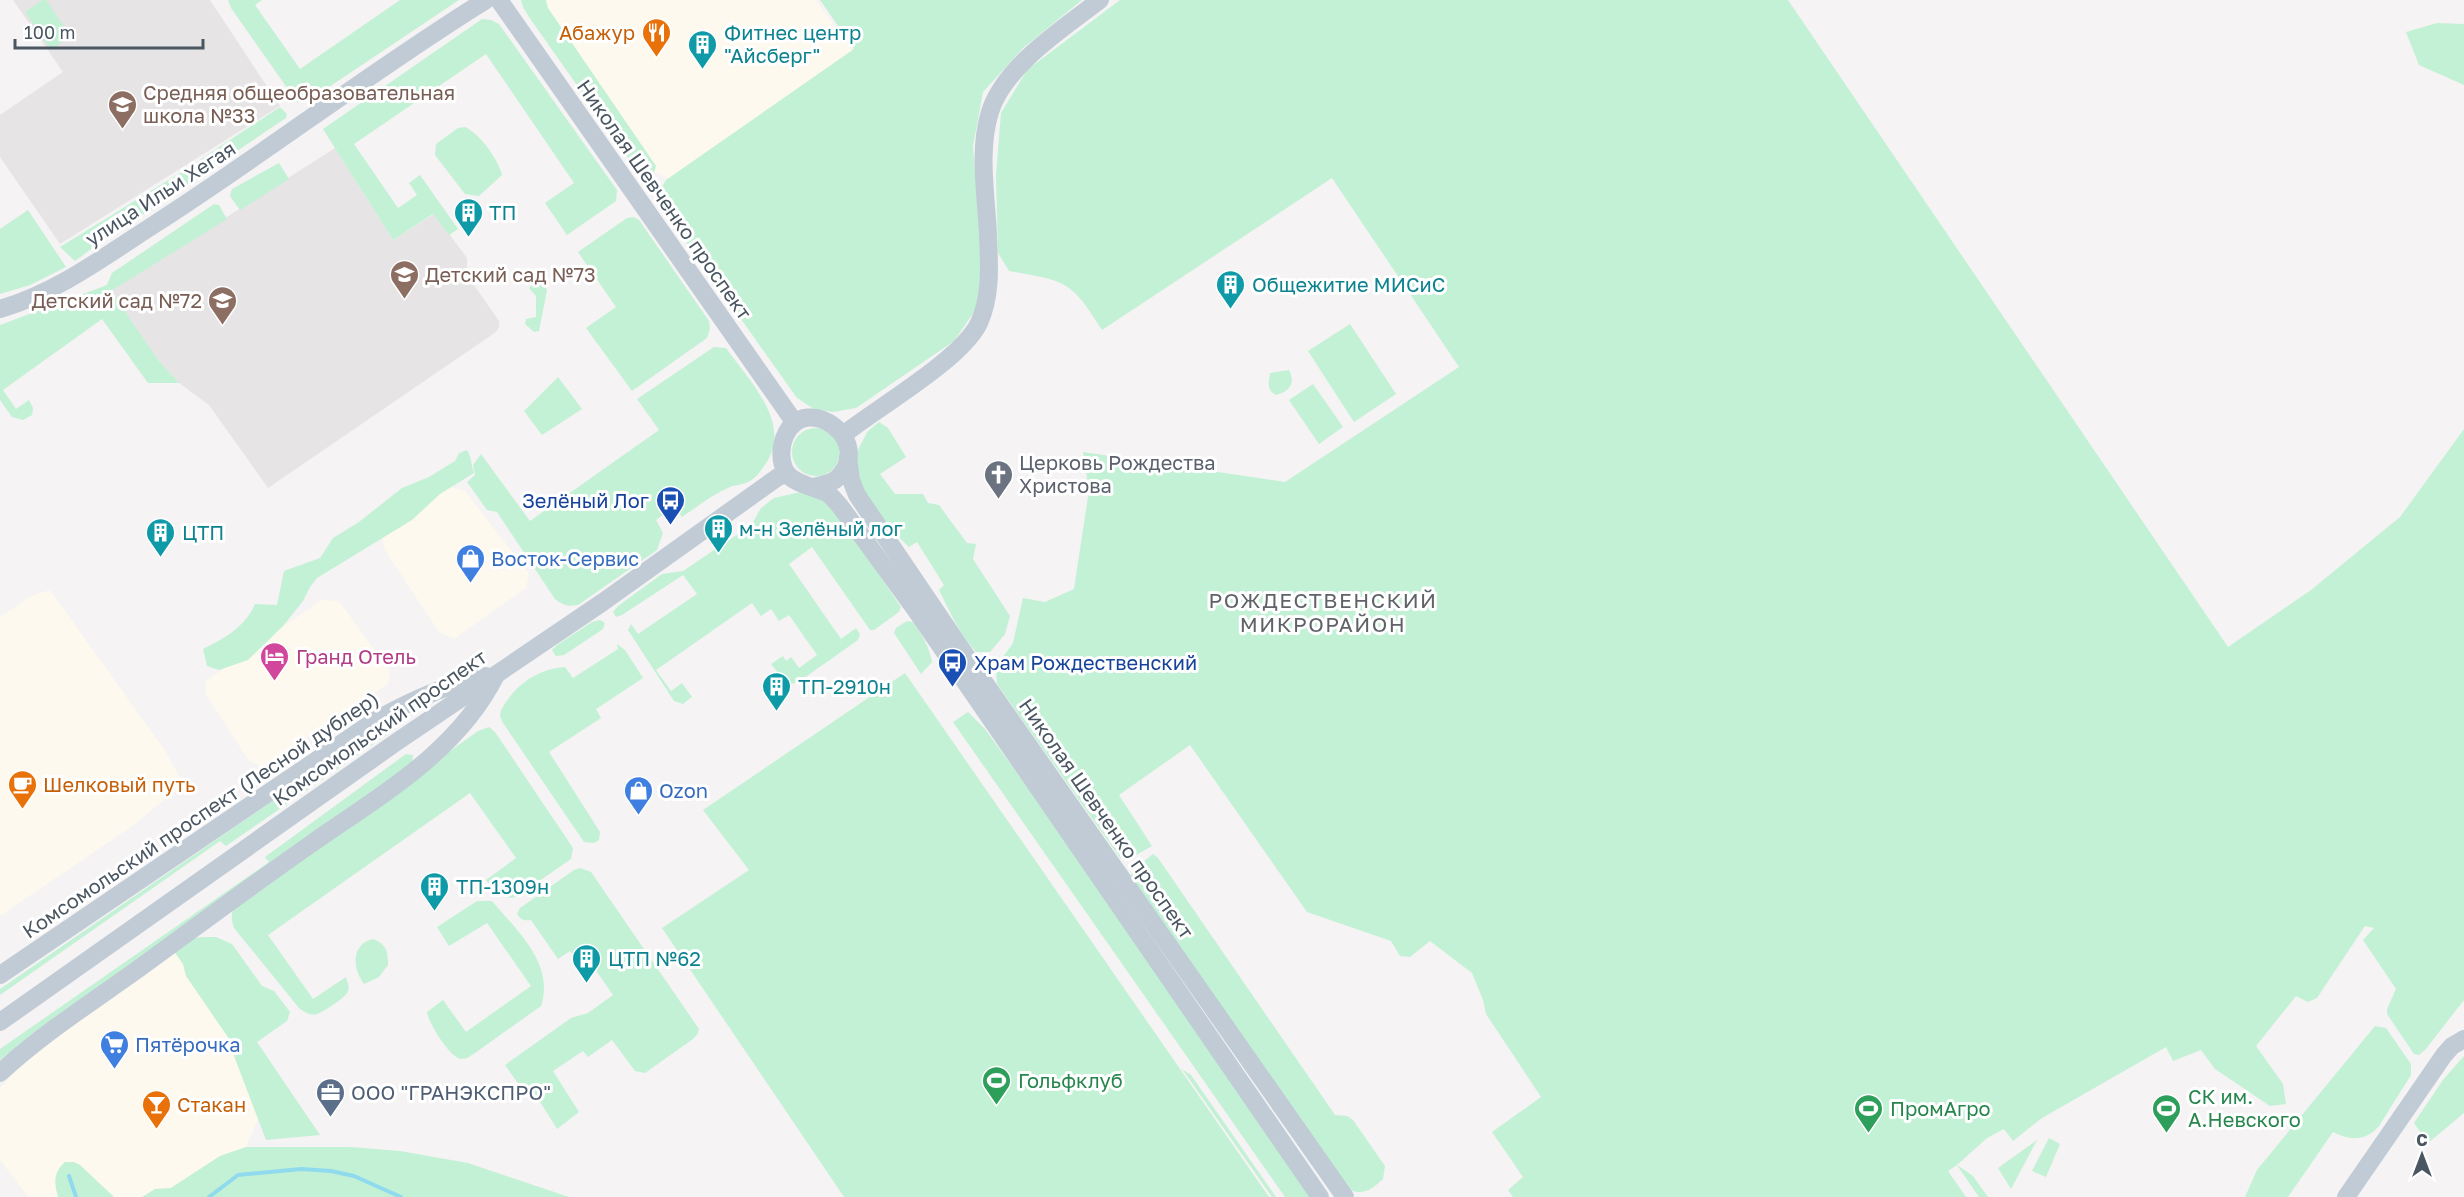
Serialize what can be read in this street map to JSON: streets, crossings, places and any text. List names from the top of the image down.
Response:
{
  "streets": {
    "main road": [
      "улица Ильи Хегая",
      "Николая Шевченко проспект",
      "Комсомольский проспект",
      "Комсомольский проспект (Лесной дублер)"
    ]
  },
  "crossings": [
    ["Николая Шевченко проспект", "Комсомольский проспект"],
    ["Комсомольский проспект", "Комсомольский проспект (Лесной дублер)"]
  ],
  "districts": ["РОЖДЕСТВЕНСКИЙ МИКРОРАЙОН"],
  "places": {
    "restaurant": ["Абажур"],
    "building": [
      "Фитнес центр \"Айсберг\"",
      "ТП",
      "Общежитие МИСиС",
      "м-н Зелёный лог",
      "ЦТП",
      "ТП-2910н",
      "ТП-1309н",
      "ЦТП №62"
    ],
    "school or university": ["Средняя общеобразовательная школа №33", "Детский сад №73", "Детский сад №72"],
    "church": ["Церковь Рождества Христова"],
    "bus stop": ["Зелёный Лог", "Храм Рождественский"],
    "shop": ["Восток-Сервис", "Ozon"],
    "hotel": ["Гранд Отель"],
    "cafe": ["Шелковый путь"],
    "supermarket": ["Пятёрочка"],
    "sports": ["Гольфклуб", "ПромАгро", "СК им. А.Невского"],
    "office": ["ООО \"ГРАНЭКСПРО\""],
    "bar": ["Стакан"]
  },
  "scale_bar": "100 m",
  "north": "top"
}
